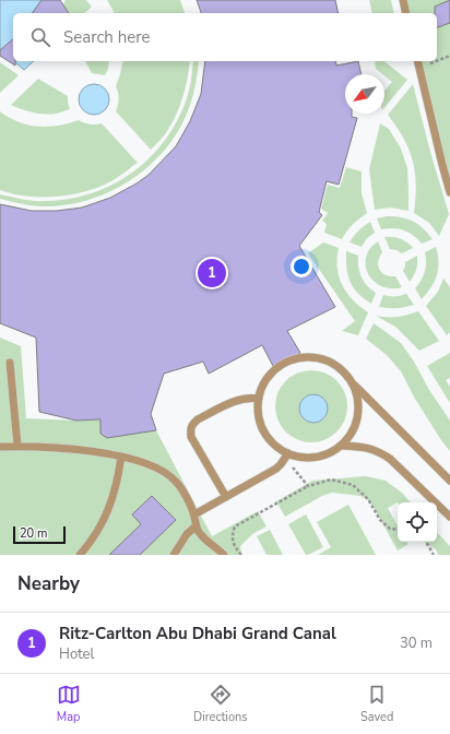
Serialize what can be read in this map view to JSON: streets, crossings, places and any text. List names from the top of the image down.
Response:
{
  "scale_bar": "20 m",
  "north": "bottom left",
  "page": {
    "search": "Search here",
    "pins": "1",
    "scale": "20 m",
    "heading": "Nearby",
    "list": [
      {
        "mark": "1",
        "name": "Ritz-Carlton Abu Dhabi Grand Canal",
        "note": "Hotel",
        "value": "30 m"
      }
    ],
    "nav": ["Map", "Directions", "Saved"]
  }
}
